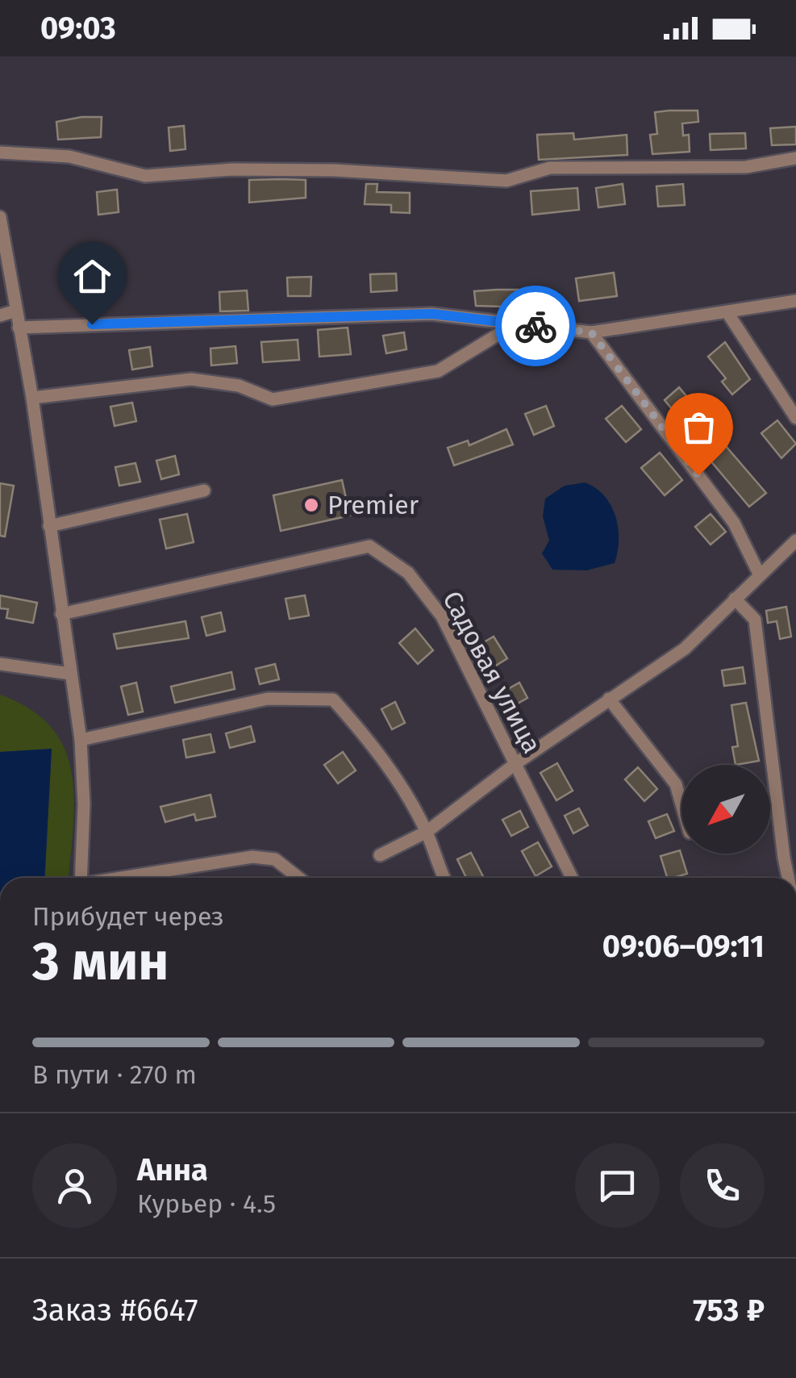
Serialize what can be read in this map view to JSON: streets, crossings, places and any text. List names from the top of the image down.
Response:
{
  "streets": {
    "street": ["Садовая улица"]
  },
  "places": ["Premier"],
  "north": "bottom left",
  "page": {
    "status": "09:03",
    "heading": ["3 мин", "Прибудет через", "09:06–09:11"],
    "panel": [
      "Анна",
      "Курьер · 4.5",
      "Заказ #6647",
      "753 ₽"
    ],
    "bar": "В пути · 270 m"
  }
}
